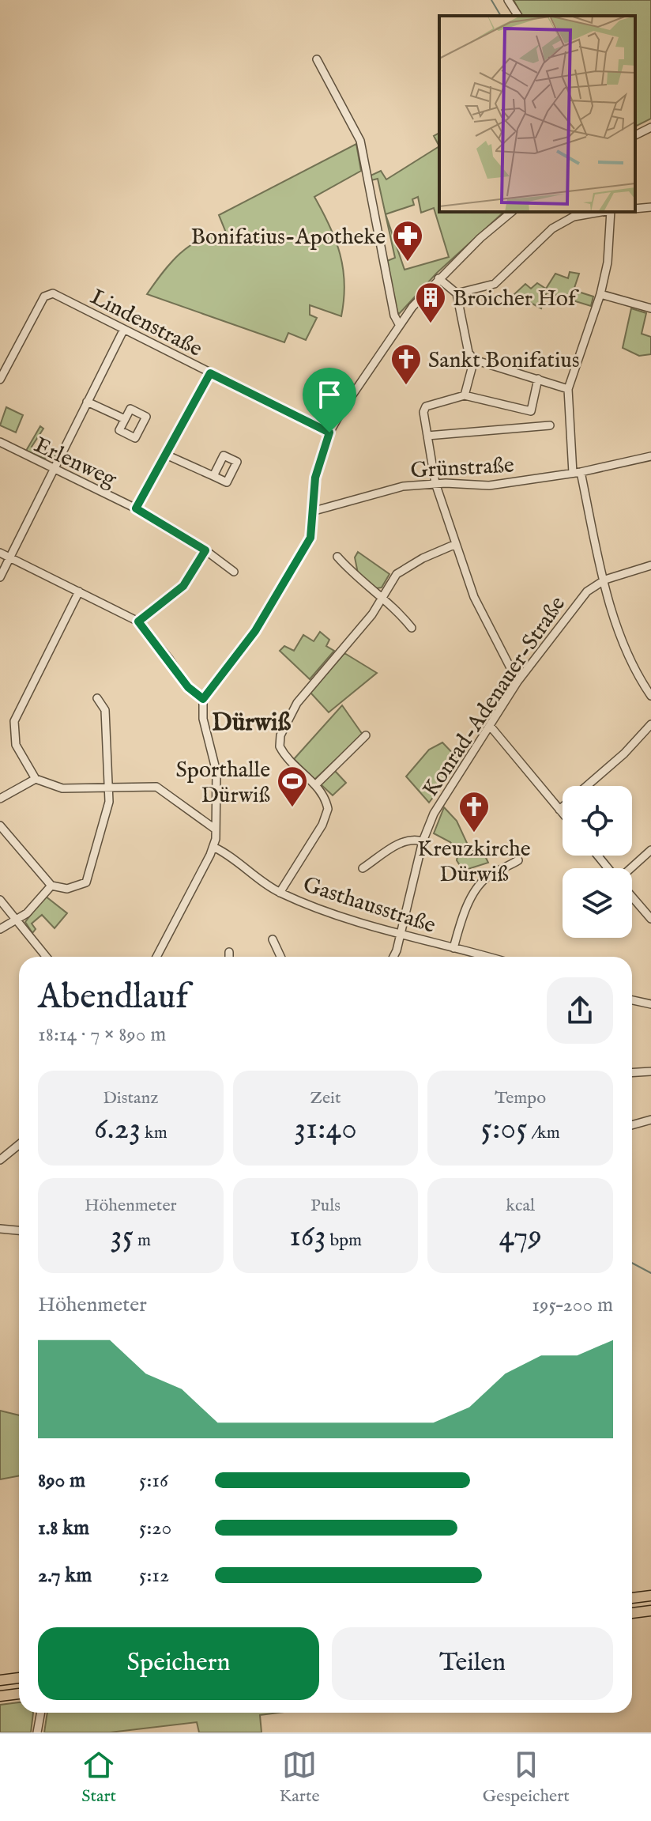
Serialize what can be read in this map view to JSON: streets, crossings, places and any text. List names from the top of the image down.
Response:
{
  "streets": {
    "street": [
      "Lindenstraße",
      "Erlenweg",
      "Grünstraße",
      "Konrad-Adenauer-Straße",
      "Gasthausstraße"
    ]
  },
  "crossings": [
    ["Konrad-Adenauer-Straße", "Gasthausstraße"]
  ],
  "districts": ["Dürwiß"],
  "places": {
    "pharmacy": ["Bonifatius-Apotheke"],
    "building": ["Broicher Hof"],
    "church": ["Sankt Bonifatius", "Kreuzkirche Dürwiß"],
    "sports": ["Sporthalle Dürwiß"]
  },
  "page": {
    "heading": ["Abendlauf", "18:14 · 7 × 890 m"],
    "stats": [
      ["Distanz", "6.23 km"],
      ["Zeit", "31:40"],
      ["Tempo", "5:05 /km"],
      ["Höhenmeter", "35 m"],
      ["Puls", "163 bpm"],
      ["kcal", "479"]
    ],
    "chart": ["Höhenmeter", "195–200 m"],
    "list": [
      {
        "name": "890 m",
        "note": "5:16"
      },
      {
        "name": "1.8 km",
        "note": "5:20"
      },
      {
        "name": "2.7 km",
        "note": "5:12"
      }
    ],
    "buttons": ["Speichern", "Teilen"],
    "tabs": ["Start", "Karte", "Gespeichert"]
  }
}
